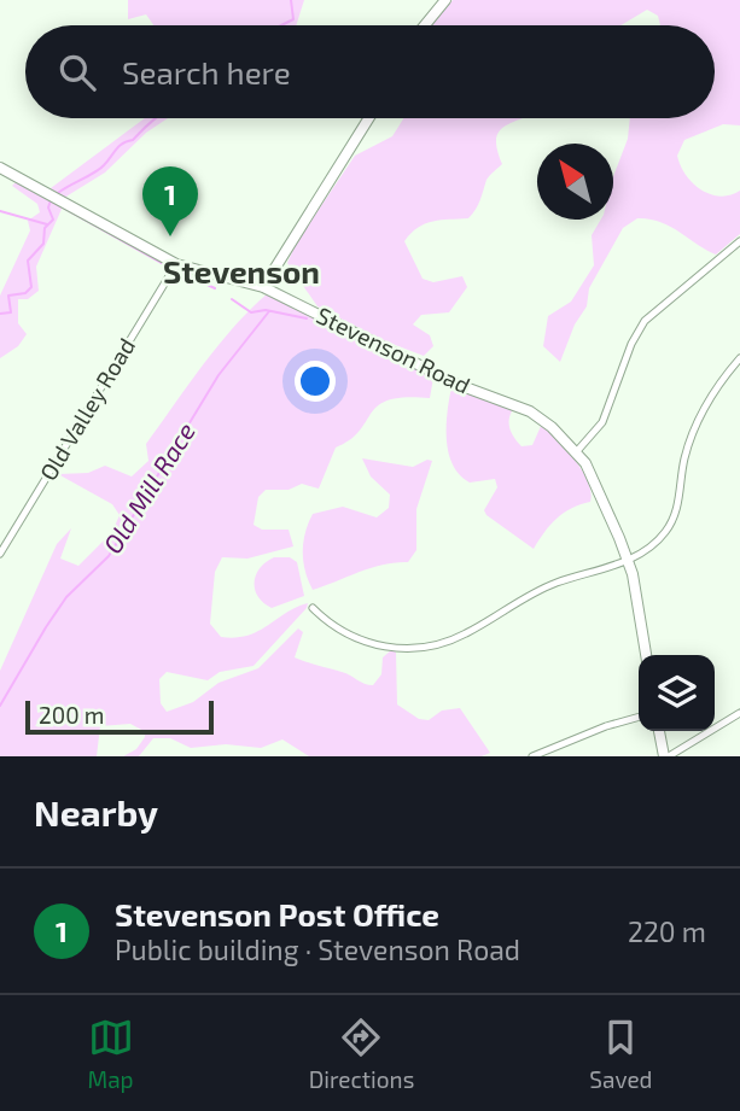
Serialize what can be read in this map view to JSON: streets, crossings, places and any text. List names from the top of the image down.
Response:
{
  "streets": {
    "street": ["Stevenson Road", "Old Valley Road"]
  },
  "crossings": [
    ["Stevenson Road", "Old Valley Road"]
  ],
  "districts": ["Stevenson"],
  "water": ["Old Mill Race"],
  "scale_bar": "200 m",
  "north": "top left",
  "page": {
    "search": "Search here",
    "pins": "1",
    "scale": "200 m",
    "heading": "Nearby",
    "list": [
      {
        "mark": "1",
        "name": "Stevenson Post Office",
        "note": "Public building · Stevenson Road",
        "value": "220 m"
      }
    ],
    "nav": ["Map", "Directions", "Saved"]
  }
}
